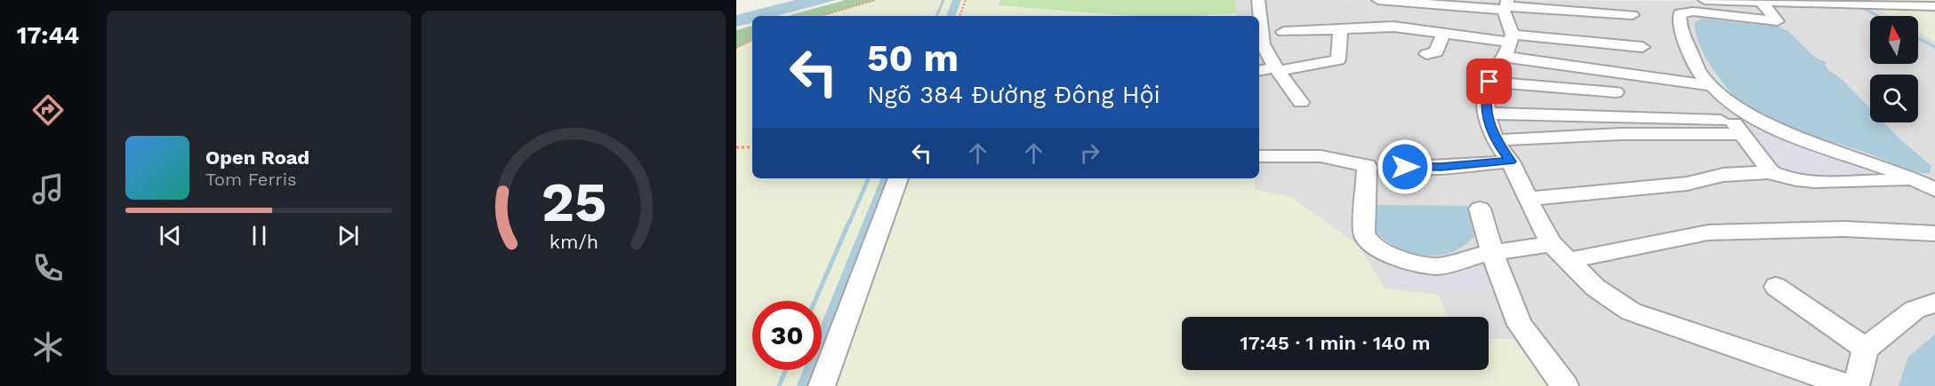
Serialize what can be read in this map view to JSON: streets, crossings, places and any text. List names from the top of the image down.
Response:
{
  "north": "top",
  "page": {
    "tabs": "17:44",
    "turn": ["50 m", "Ngõ 384 Đường Đông Hội"],
    "song": ["Open Road", "Tom Ferris"],
    "limit": "30",
    "trip": "17:45 · 1 min · 140 m",
    "gauge": ["25", "km/h"]
  }
}
